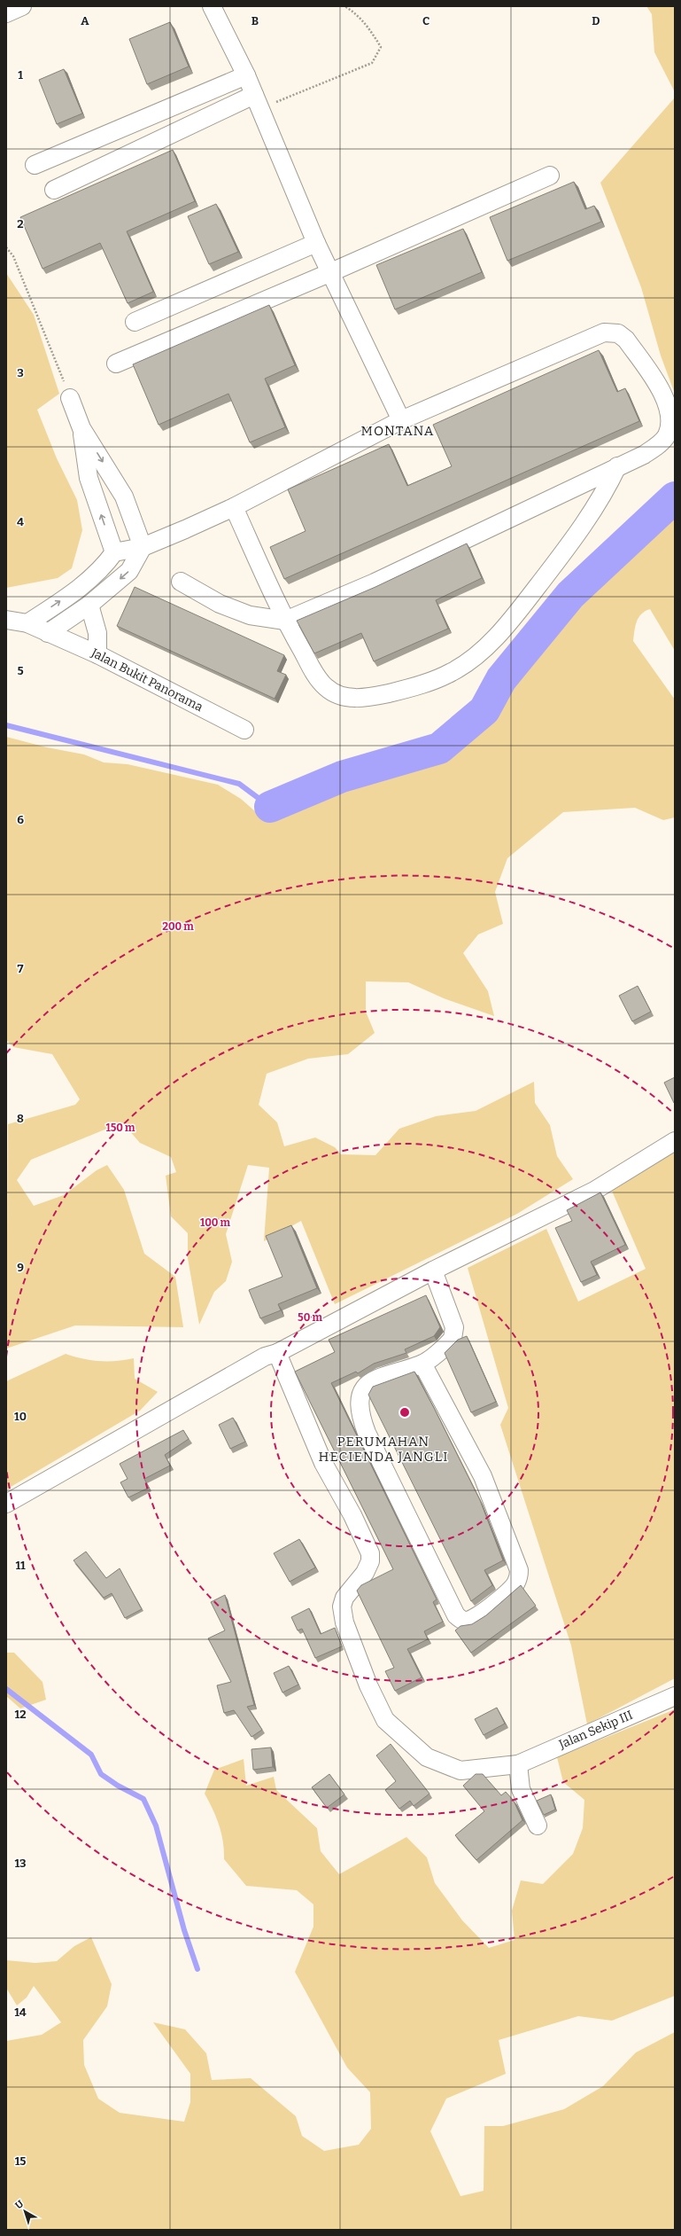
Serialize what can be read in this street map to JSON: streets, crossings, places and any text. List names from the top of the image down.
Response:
{
  "streets": {
    "street": ["Jalan Bukit Panorama", "Jalan Sekip III"]
  },
  "districts": ["MONTANA", "PERUMAHAN HECIENDA JANGLI"],
  "north": "top left",
  "grid": {
    "columns": [
      "A",
      "B",
      "C",
      "D"
    ],
    "rows": [
      "1",
      "2",
      "3",
      "4",
      "5",
      "6",
      "7",
      "8",
      "9",
      "10",
      "11",
      "12",
      "13",
      "14",
      "15"
    ]
  },
  "rings": [
    "200 m",
    "150 m",
    "100 m",
    "50 m"
  ]
}
